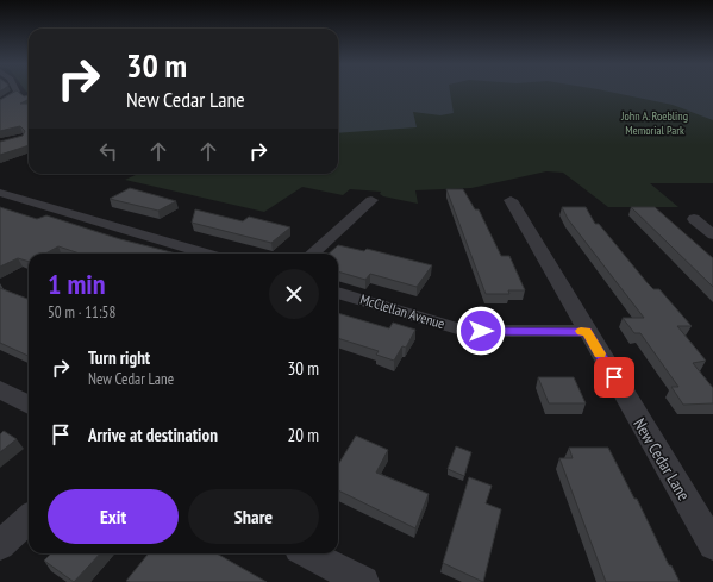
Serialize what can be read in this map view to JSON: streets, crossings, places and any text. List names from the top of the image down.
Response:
{
  "streets": {
    "street": ["McClellan Avenue", "New Cedar Lane"]
  },
  "crossings": [
    ["McClellan Avenue", "New Cedar Lane"]
  ],
  "parks": ["John A. Roebling Memorial Park"],
  "page": {
    "turn": ["30 m", "New Cedar Lane"],
    "heading": ["1 min", "50 m · 11:58"],
    "list": [
      {
        "name": "Turn right",
        "note": "New Cedar Lane",
        "value": "30 m"
      },
      {
        "name": "Arrive at destination",
        "value": "20 m"
      }
    ],
    "buttons": ["Exit", "Share"]
  }
}
